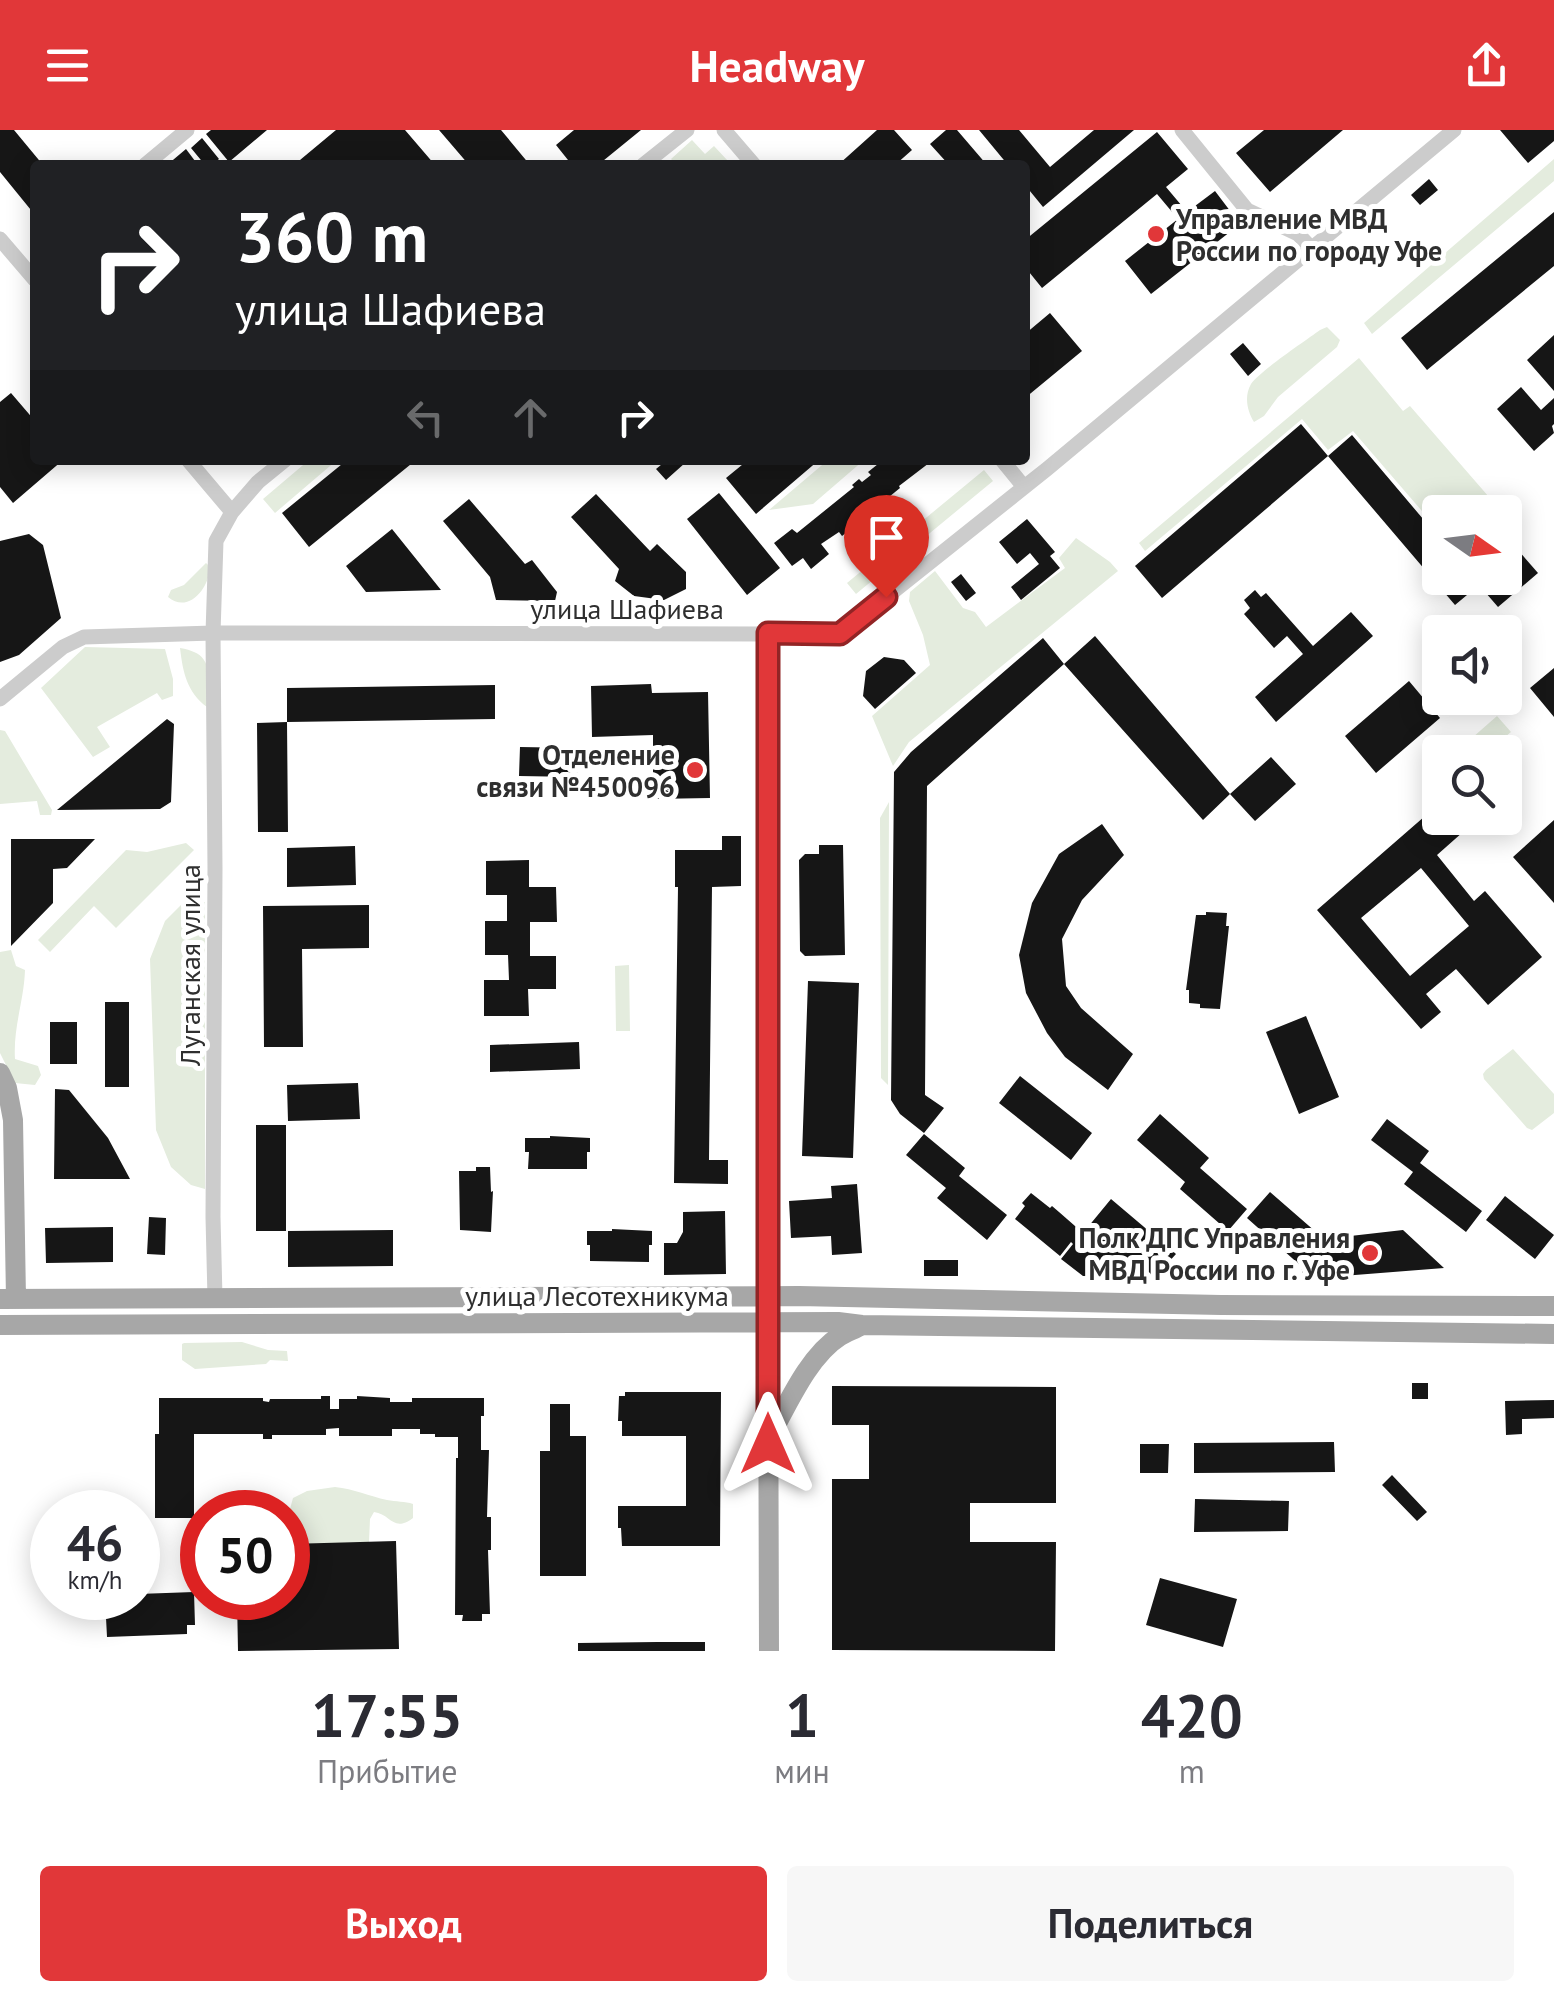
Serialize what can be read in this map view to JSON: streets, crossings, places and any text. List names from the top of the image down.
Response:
{
  "streets": {
    "main road": ["улица Лесотехникума"],
    "street": ["улица Шафиева", "Луганская улица"]
  },
  "crossings": [
    ["улица Шафиева", "Луганская улица"],
    ["Луганская улица", "улица Лесотехникума"]
  ],
  "places": ["Управление МВД России по городу Уфе", "Отделение связи №450096", "Полк ДПС Управления МВД России по г. Уфе"],
  "north": "right",
  "page": {
    "header": "Headway",
    "turn": ["360 m", "улица Шафиева"],
    "speed": "46 km/h",
    "limit": "50",
    "eta": [
      "17:55",
      "Прибытие",
      "1",
      "мин",
      "420",
      "m"
    ],
    "buttons": ["Выход", "Поделиться"]
  }
}
